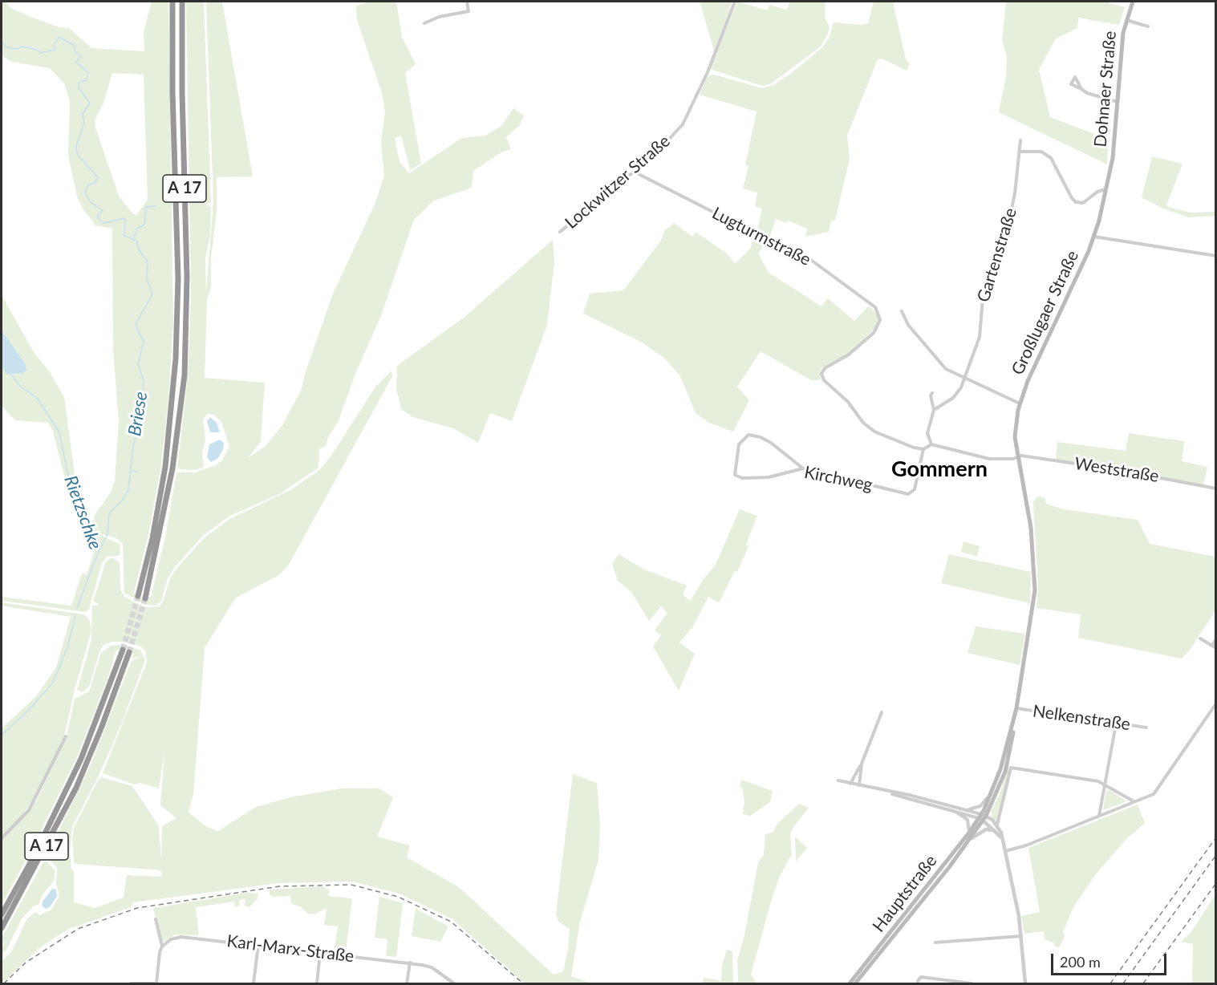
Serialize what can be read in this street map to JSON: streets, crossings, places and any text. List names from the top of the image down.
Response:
{
  "streets": {
    "highway": ["A 17"],
    "main road": ["Dohnaer Straße", "Großlugaer Straße", "Hauptstraße"],
    "street": [
      "Lockwitzer Straße",
      "Lugturmstraße",
      "Gartenstraße",
      "Weststraße",
      "Kirchweg",
      "Nelkenstraße",
      "Karl-Marx-Straße"
    ]
  },
  "crossings": [
    ["Dohnaer Straße", "Großlugaer Straße"],
    ["Lockwitzer Straße", "Lugturmstraße"],
    ["Lugturmstraße", "Kirchweg"],
    ["Großlugaer Straße", "Weststraße"],
    ["Großlugaer Straße", "Nelkenstraße"]
  ],
  "districts": ["Gommern"],
  "water": ["Briese", "Rietzschke"],
  "scale_bar": "200 m"
}
